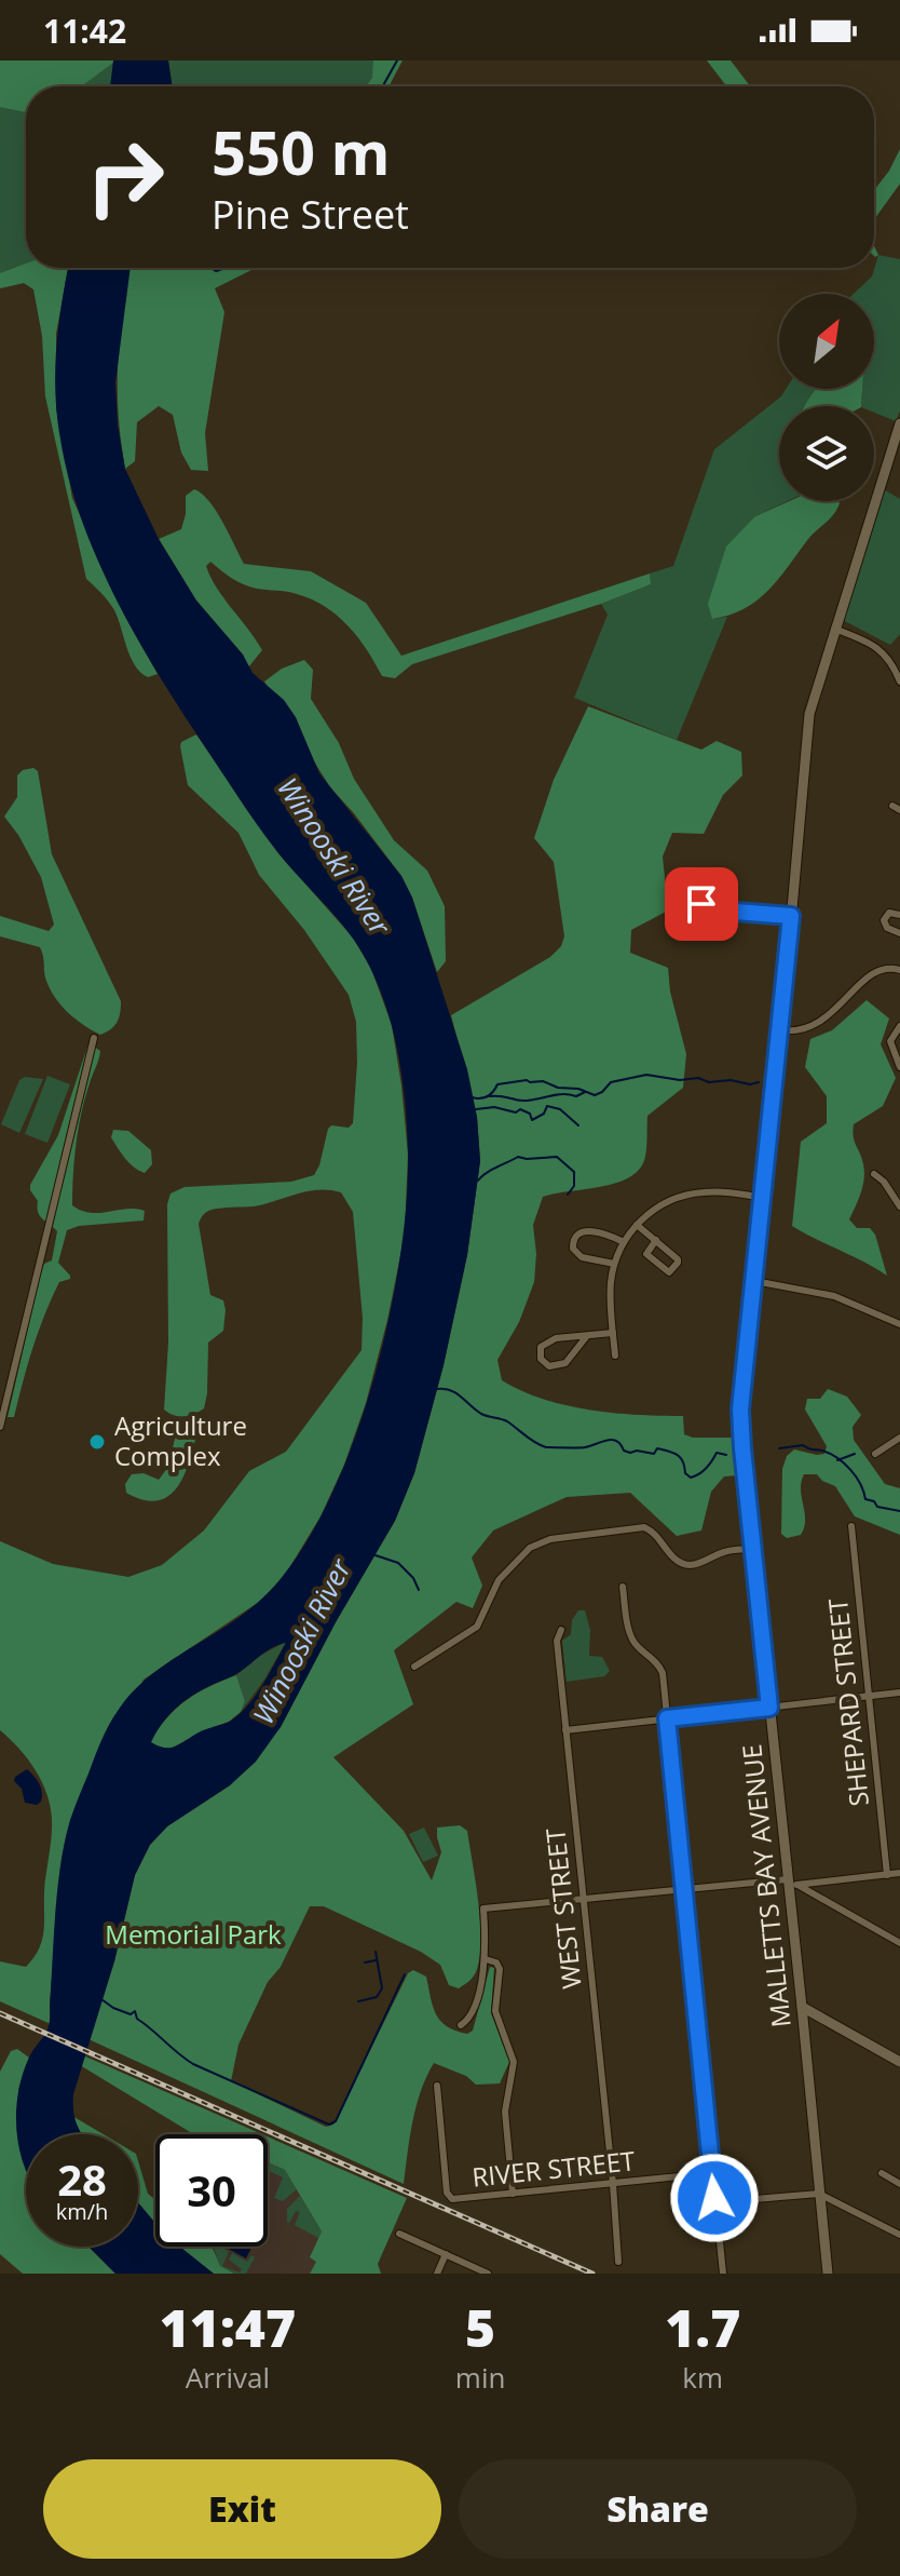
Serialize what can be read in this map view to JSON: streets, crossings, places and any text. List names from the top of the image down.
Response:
{
  "streets": {
    "street": [
      "SHEPARD STREET",
      "MALLETTS BAY AVENUE",
      "WEST STREET",
      "RIVER STREET"
    ]
  },
  "crossings": [
    ["WEST STREET", "RIVER STREET"]
  ],
  "water": ["Winooski River"],
  "parks": ["Memorial Park"],
  "places": ["Agriculture Complex"],
  "north": "top right",
  "page": {
    "status": "11:42",
    "turn": ["550 m", "Pine Street"],
    "speed": "28 km/h",
    "limit": "30",
    "eta": [
      "11:47",
      "Arrival",
      "5",
      "min",
      "1.7",
      "km"
    ],
    "buttons": ["Exit", "Share"]
  }
}
